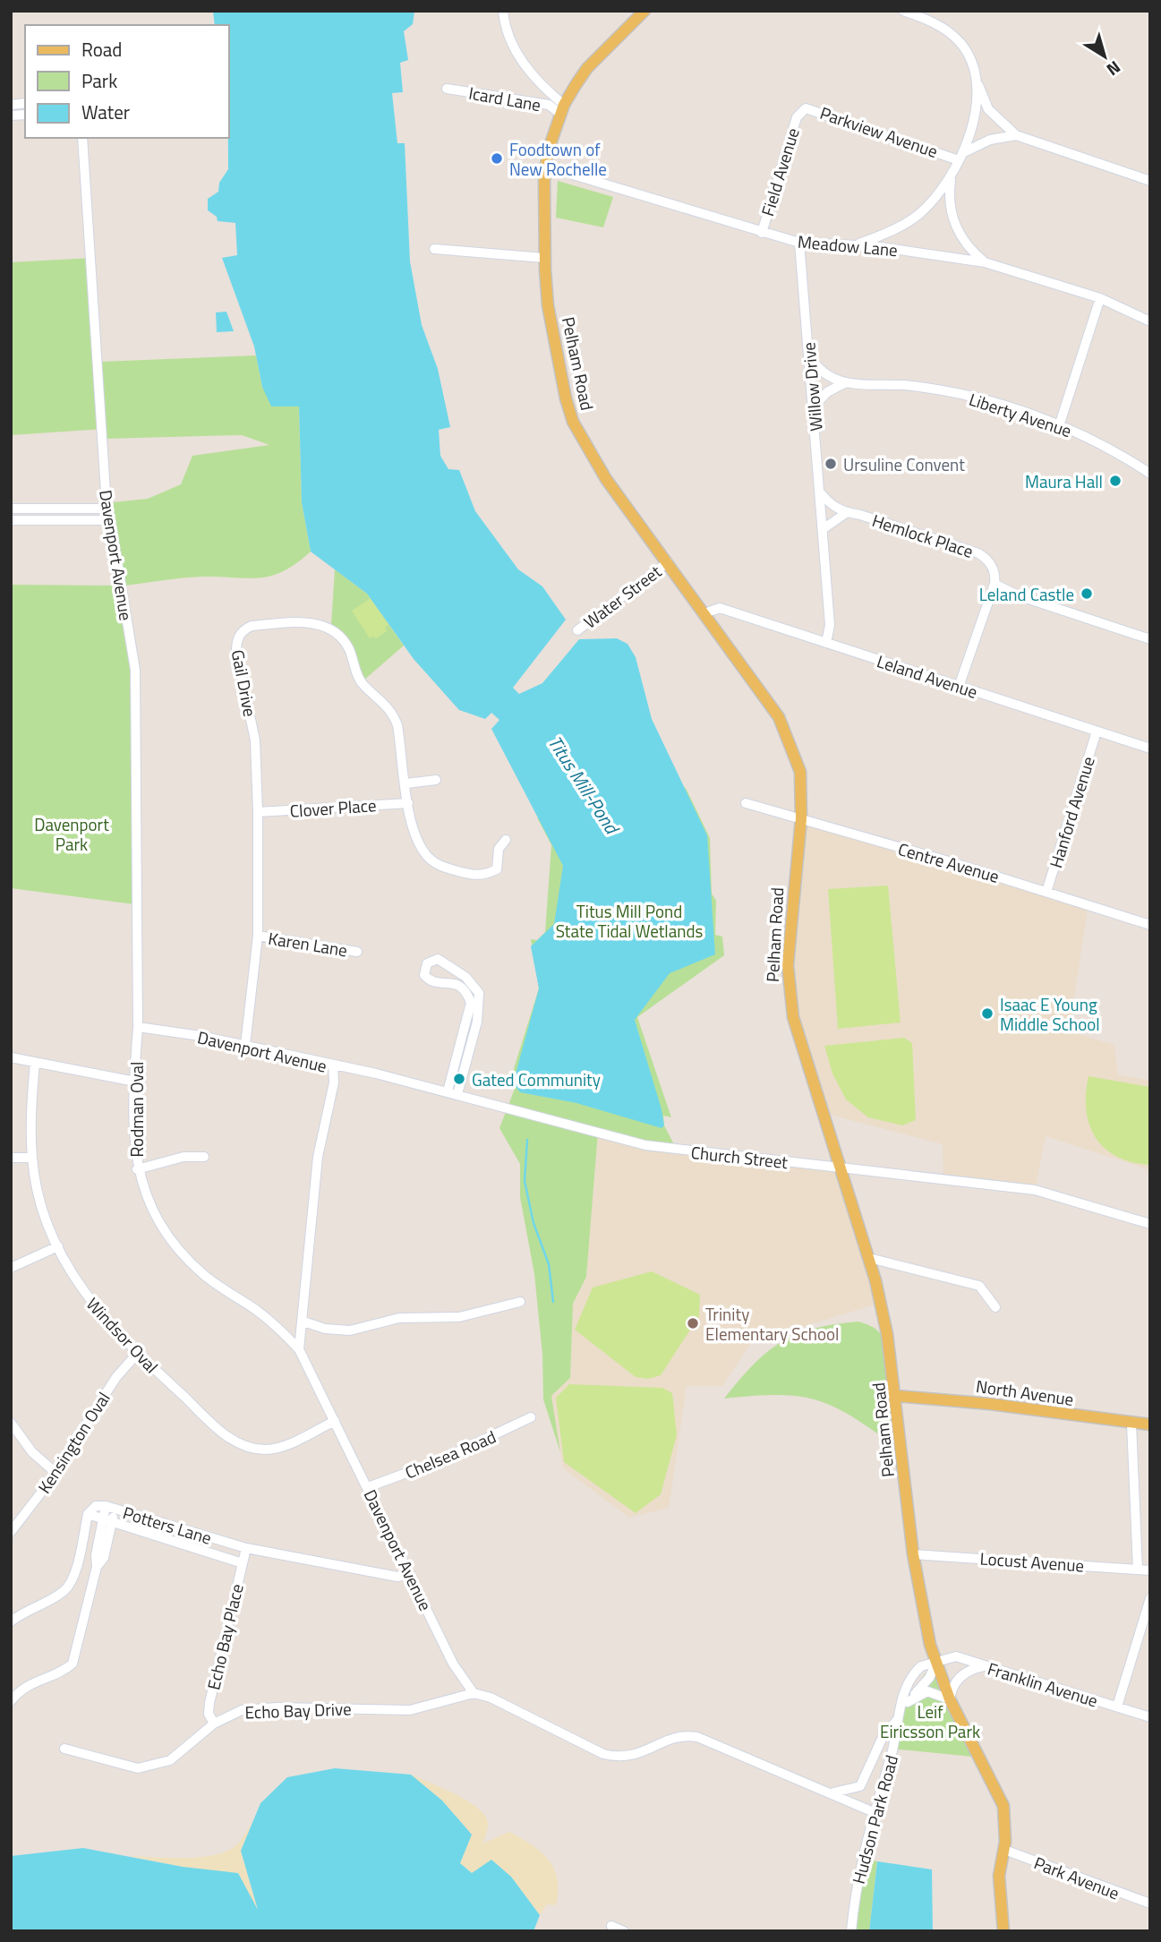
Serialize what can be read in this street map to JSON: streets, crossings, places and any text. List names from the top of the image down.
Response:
{
  "streets": {
    "main road": ["Pelham Road", "North Avenue"],
    "street": [
      "Icard Lane",
      "Parkview Avenue",
      "Field Avenue",
      "Meadow Lane",
      "Willow Drive",
      "Liberty Avenue",
      "Hemlock Place",
      "Davenport Avenue",
      "Water Street",
      "Leland Avenue",
      "Gail Drive",
      "Clover Place",
      "Hanford Avenue",
      "Centre Avenue",
      "Karen Lane",
      "Rodman Oval",
      "Church Street",
      "Windsor Oval",
      "Kensington Oval",
      "Chelsea Road",
      "Potters Lane",
      "Locust Avenue",
      "Echo Bay Place",
      "Franklin Avenue",
      "Echo Bay Drive",
      "Hudson Park Road",
      "Park Avenue"
    ]
  },
  "crossings": [
    ["Icard Lane", "Pelham Road"],
    ["Parkview Avenue", "Field Avenue"],
    ["Field Avenue", "Meadow Lane"],
    ["Meadow Lane", "Pelham Road"],
    ["Meadow Lane", "Willow Drive"],
    ["Pelham Road", "Water Street"],
    ["Pelham Road", "Leland Avenue"],
    ["Pelham Road", "Centre Avenue"],
    ["Pelham Road", "Church Street"],
    ["Pelham Road", "North Avenue"],
    ["Pelham Road", "Locust Avenue"],
    ["Pelham Road", "Franklin Avenue"],
    ["Pelham Road", "Hudson Park Road"],
    ["Pelham Road", "Park Avenue"],
    ["Willow Drive", "Liberty Avenue"],
    ["Willow Drive", "Hemlock Place"],
    ["Willow Drive", "Leland Avenue"],
    ["Davenport Avenue", "Gail Drive"],
    ["Davenport Avenue", "Rodman Oval"],
    ["Davenport Avenue", "Church Street"],
    ["Davenport Avenue", "Windsor Oval"],
    ["Davenport Avenue", "Chelsea Road"],
    ["Davenport Avenue", "Potters Lane"],
    ["Davenport Avenue", "Echo Bay Drive"],
    ["Leland Avenue", "Hanford Avenue"],
    ["Gail Drive", "Clover Place"],
    ["Gail Drive", "Karen Lane"],
    ["Hanford Avenue", "Centre Avenue"],
    ["Windsor Oval", "Kensington Oval"],
    ["Potters Lane", "Echo Bay Place"],
    ["Echo Bay Place", "Echo Bay Drive"],
    ["Franklin Avenue", "Hudson Park Road"]
  ],
  "water": ["Titus Mill-Pond"],
  "parks": ["Davenport Park", "Titus Mill Pond State Tidal Wetlands", "Leif Eiricsson Park"],
  "places": [
    "Foodtown of New Rochelle",
    "Ursuline Convent",
    "Maura Hall",
    "Leland Castle",
    "Isaac E Young Middle School",
    "Gated Community",
    "Trinity Elementary School"
  ],
  "legend": ["Road", "Park", "Water"],
  "north": "bottom right"
}
